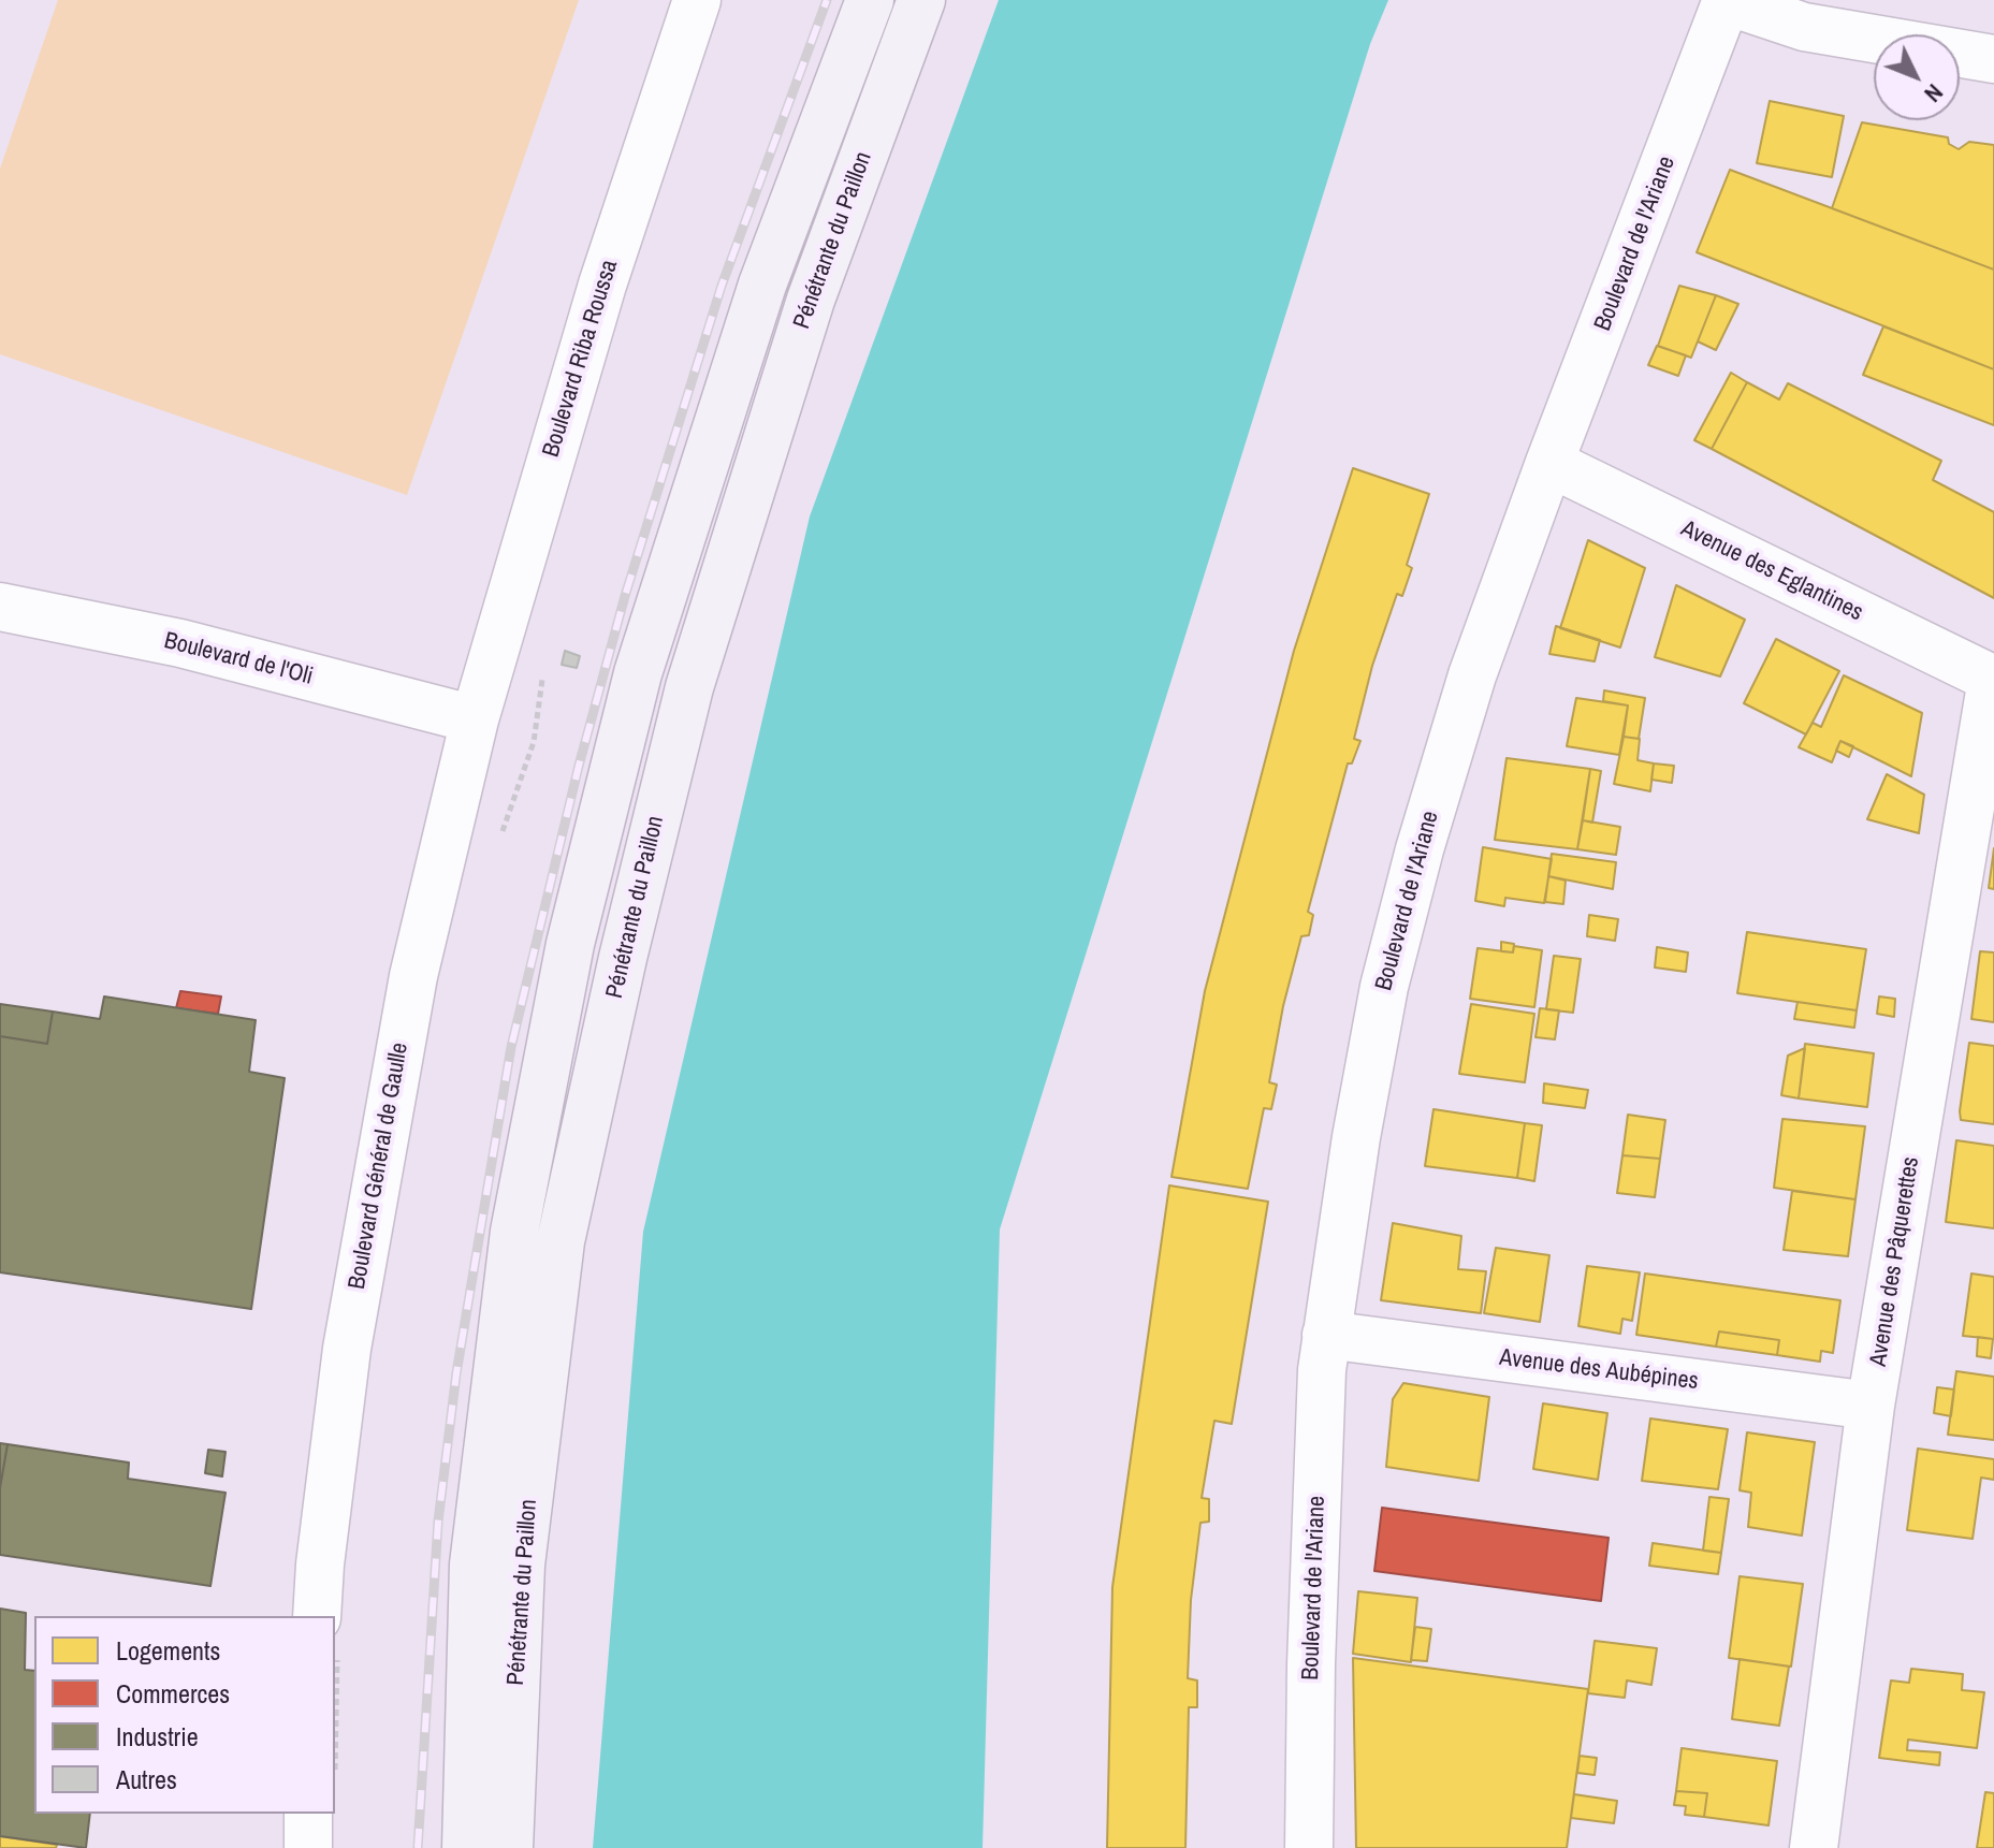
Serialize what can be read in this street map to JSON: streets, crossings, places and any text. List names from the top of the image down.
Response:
{
  "streets": {
    "main road": ["Pénétrante du Paillon"],
    "street": [
      "Boulevard de l'Ariane",
      "Boulevard Riba Roussa",
      "Avenue des Eglantines",
      "Boulevard de l'Oli",
      "Boulevard Général de Gaulle",
      "Avenue des Pâquerettes",
      "Avenue des Aubépines"
    ]
  },
  "crossings": [
    ["Boulevard de l'Ariane", "Avenue des Eglantines"],
    ["Boulevard de l'Ariane", "Avenue des Aubépines"],
    ["Boulevard Riba Roussa", "Boulevard de l'Oli"],
    ["Boulevard Riba Roussa", "Boulevard Général de Gaulle"],
    ["Avenue des Eglantines", "Avenue des Pâquerettes"],
    ["Boulevard de l'Oli", "Boulevard Général de Gaulle"],
    ["Avenue des Pâquerettes", "Avenue des Aubépines"]
  ],
  "legend": [
    "Logements",
    "Commerces",
    "Industrie",
    "Autres"
  ],
  "north": "bottom right"
}
